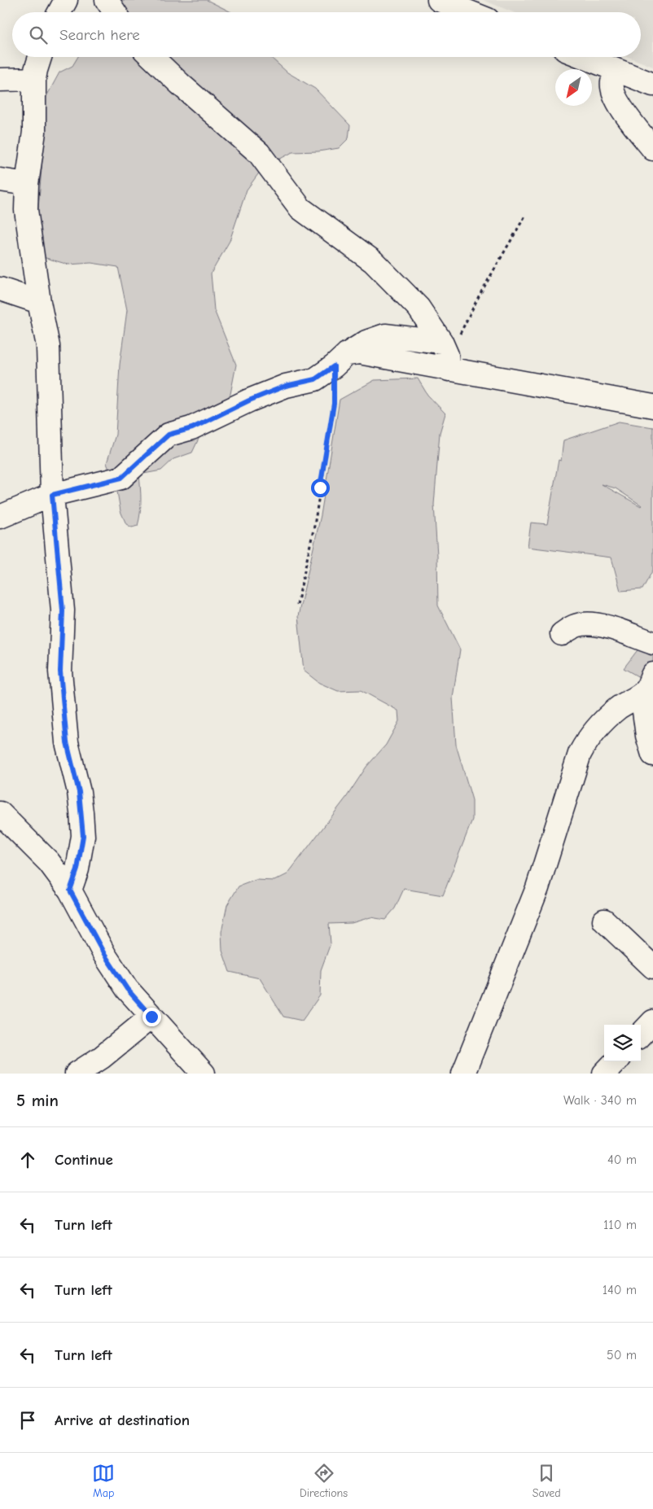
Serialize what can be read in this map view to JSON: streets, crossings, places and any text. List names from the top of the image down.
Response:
{
  "north": "bottom left",
  "page": {
    "search": "Search here",
    "heading": ["5 min", "Walk · 340 m"],
    "list": [
      ["Continue", "40 m"],
      ["Turn left", "110 m"],
      ["Turn left", "140 m"],
      ["Turn left", "50 m"],
      "Arrive at destination"
    ],
    "nav": ["Map", "Directions", "Saved"]
  }
}
